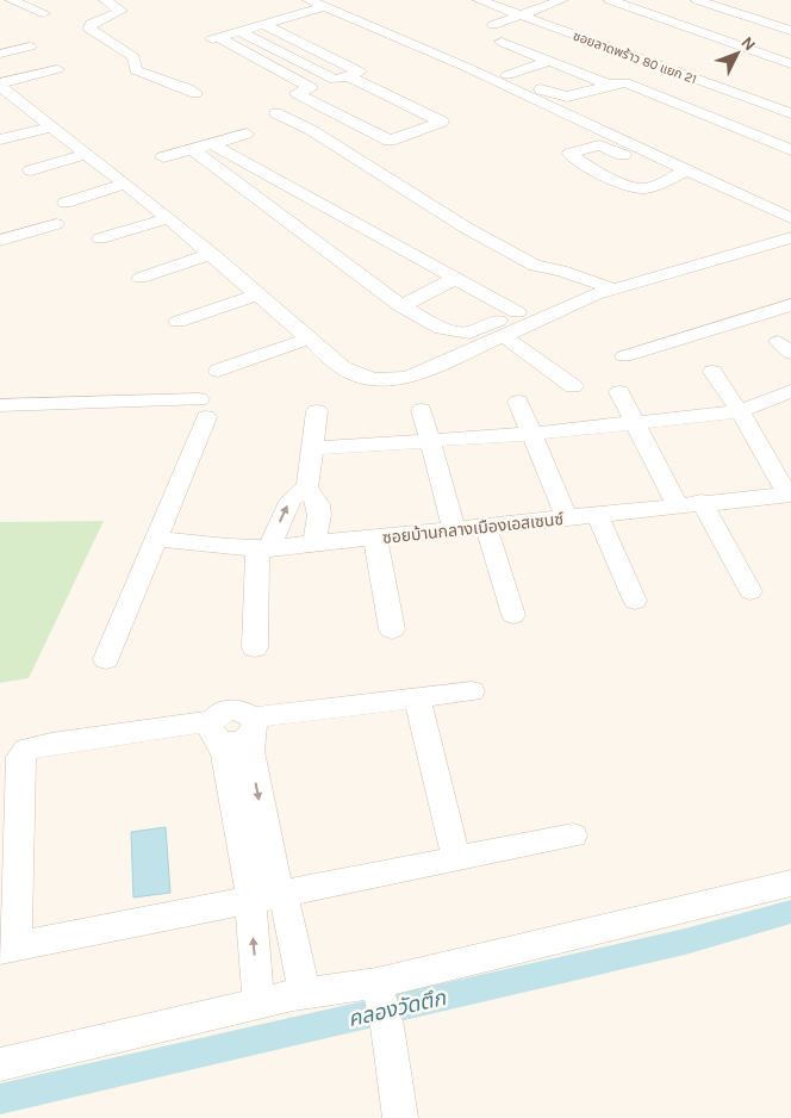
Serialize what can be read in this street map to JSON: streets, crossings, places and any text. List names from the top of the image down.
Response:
{
  "streets": {
    "street": ["ซอยลาดพร้าว 80 แยก 21", "ซอยบ้านกลางเมืองเอสเซนซ์"]
  },
  "water": ["คลองวัดตึก"],
  "north": "top right"
}
